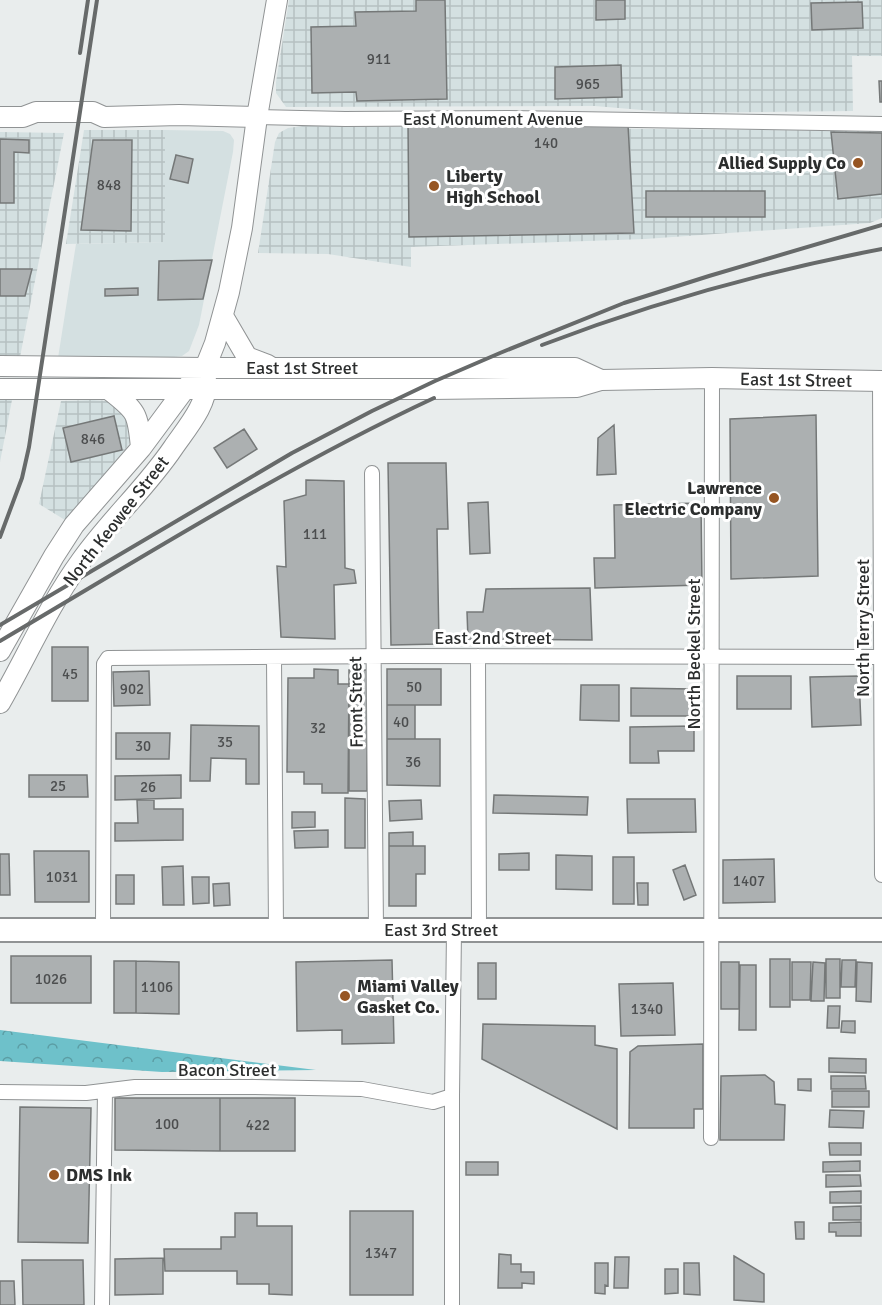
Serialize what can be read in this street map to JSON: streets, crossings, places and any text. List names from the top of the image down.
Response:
{
  "streets": {
    "main road": [
      "East Monument Avenue",
      "East 1st Street",
      "North Keowee Street",
      "East 3rd Street"
    ],
    "street": [
      "North Terry Street",
      "East 2nd Street",
      "North Beckel Street",
      "Front Street",
      "Bacon Street"
    ]
  },
  "crossings": [
    ["East Monument Avenue", "North Keowee Street"],
    ["East 1st Street", "North Keowee Street"],
    ["East 1st Street", "North Terry Street"],
    ["East 1st Street", "North Beckel Street"],
    ["North Terry Street", "East 2nd Street"],
    ["East 2nd Street", "North Beckel Street"],
    ["East 2nd Street", "Front Street"],
    ["East 2nd Street", "East 3rd Street"],
    ["North Beckel Street", "East 3rd Street"],
    ["Front Street", "East 3rd Street"]
  ],
  "places": [
    "Allied Supply Co",
    "Liberty High School",
    "Lawrence Electric Company",
    "Miami Valley Gasket Co.",
    "DMS Ink"
  ],
  "house_numbers": [
    "911",
    "965",
    "140",
    "848",
    "846",
    "111",
    "45",
    "50",
    "902",
    "40",
    "32",
    "35",
    "30",
    "36",
    "25",
    "26",
    "1031",
    "1407",
    "1026",
    "1106",
    "1340",
    "100",
    "422",
    "1347"
  ]
}
